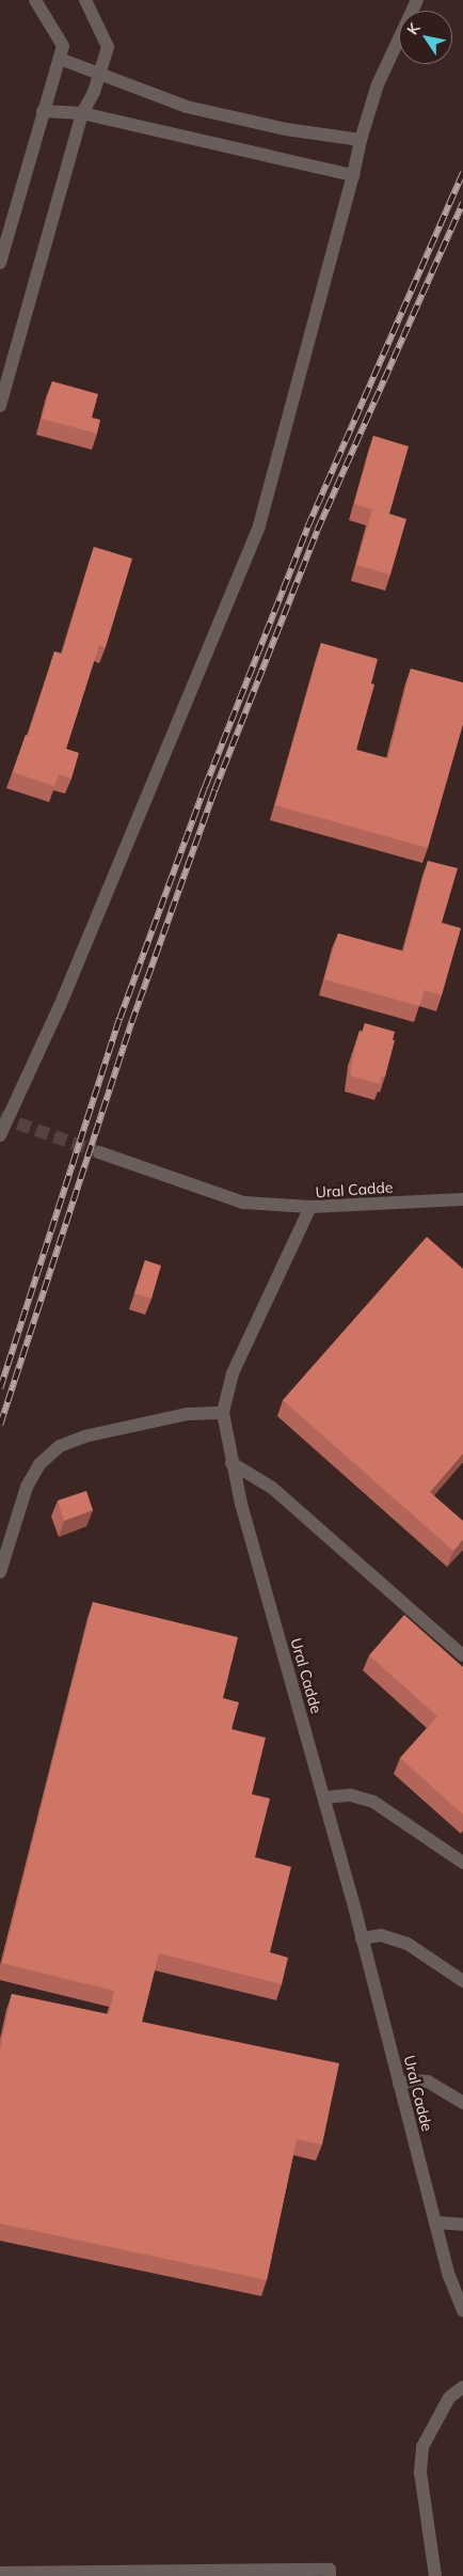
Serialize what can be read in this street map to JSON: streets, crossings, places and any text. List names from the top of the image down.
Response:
{
  "streets": {
    "street": ["Ural Cadde"]
  },
  "north": "top left"
}
